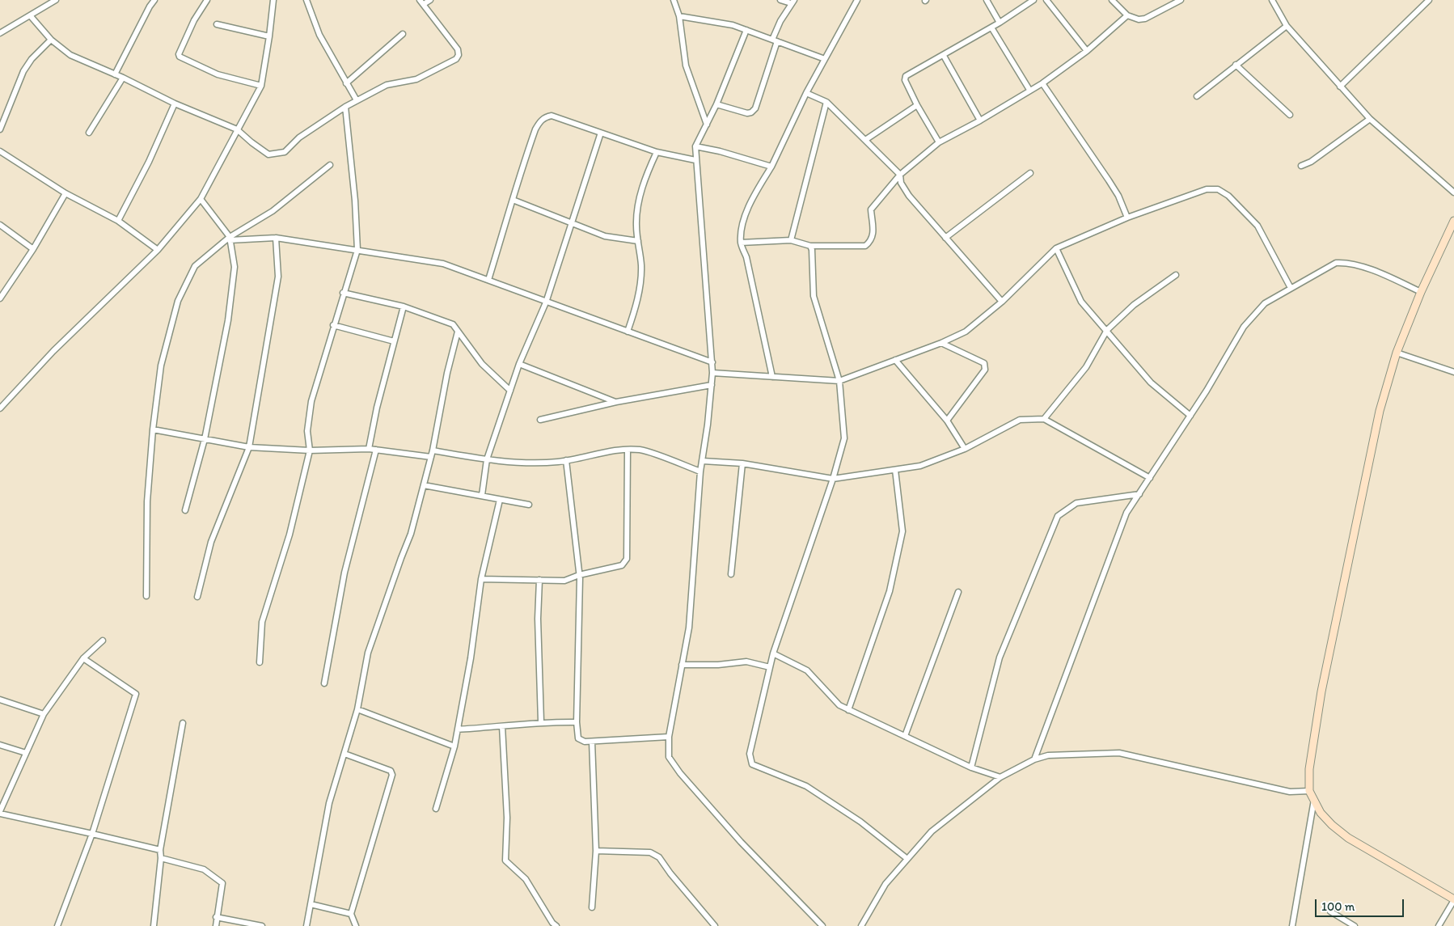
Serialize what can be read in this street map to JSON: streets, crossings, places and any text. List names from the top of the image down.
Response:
{
  "scale_bar": "100 m"
}
